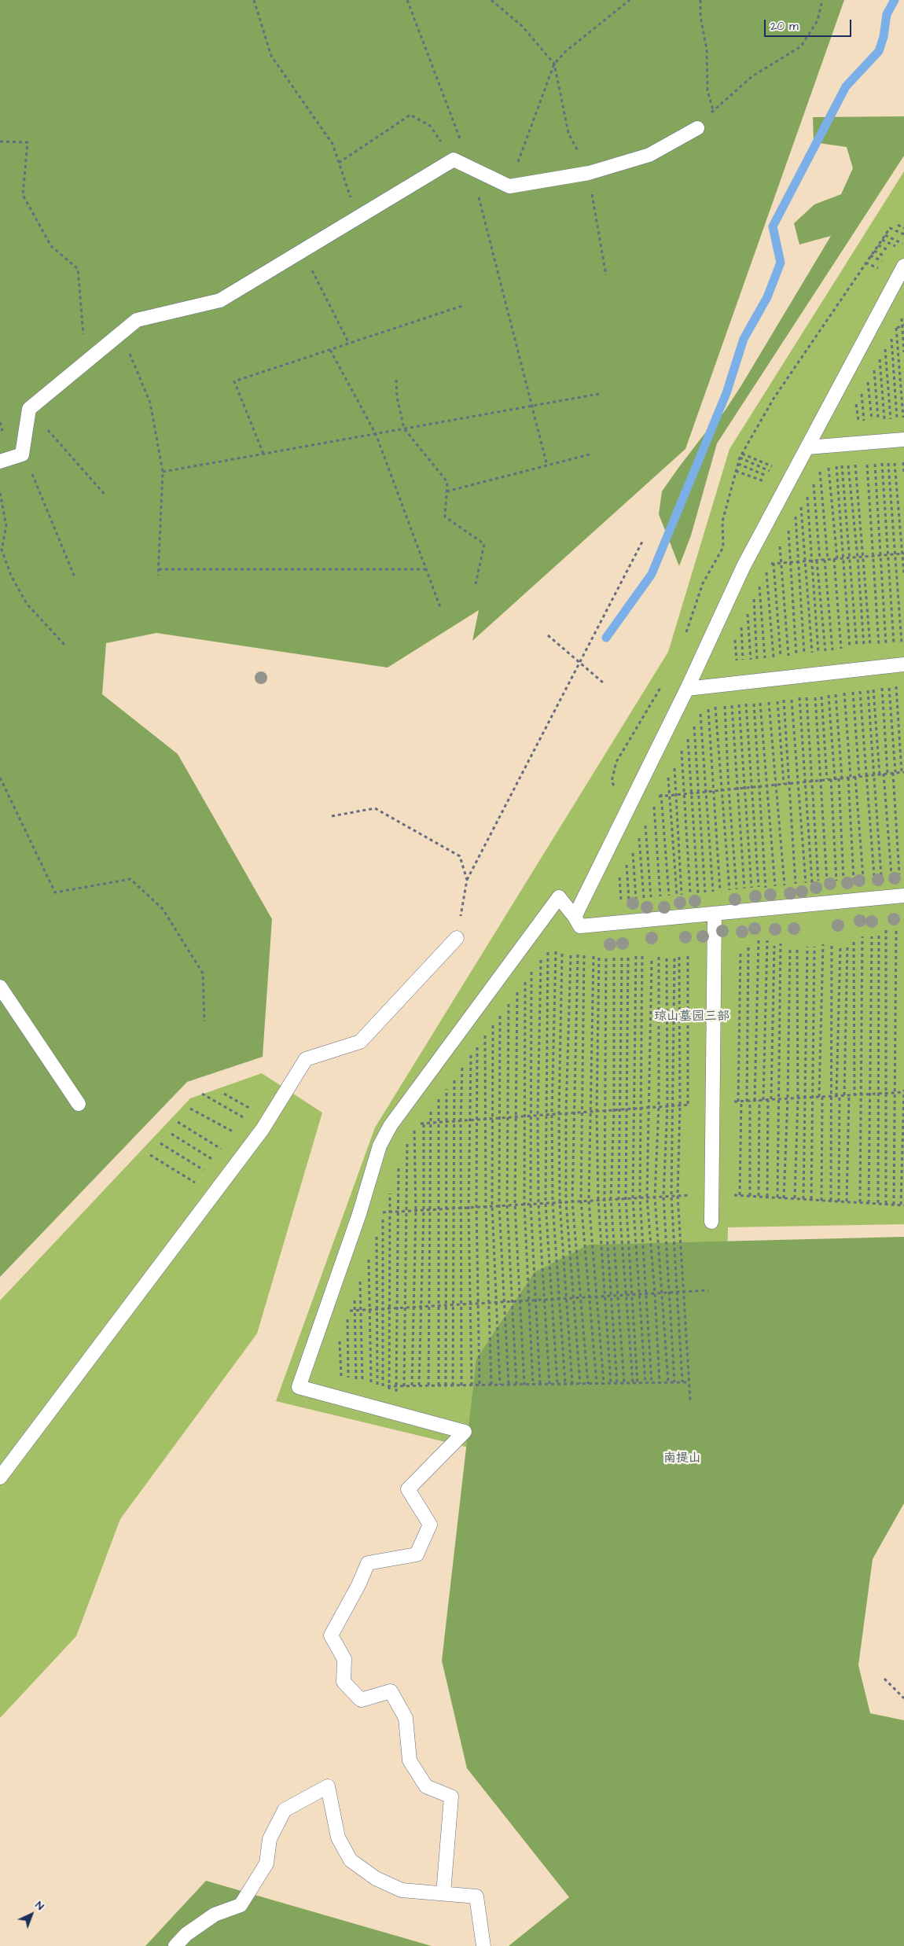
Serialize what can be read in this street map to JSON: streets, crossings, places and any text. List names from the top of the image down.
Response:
{
  "parks": ["琼山墓园三部", "南提山"],
  "scale_bar": "20 m",
  "north": "top right"
}
